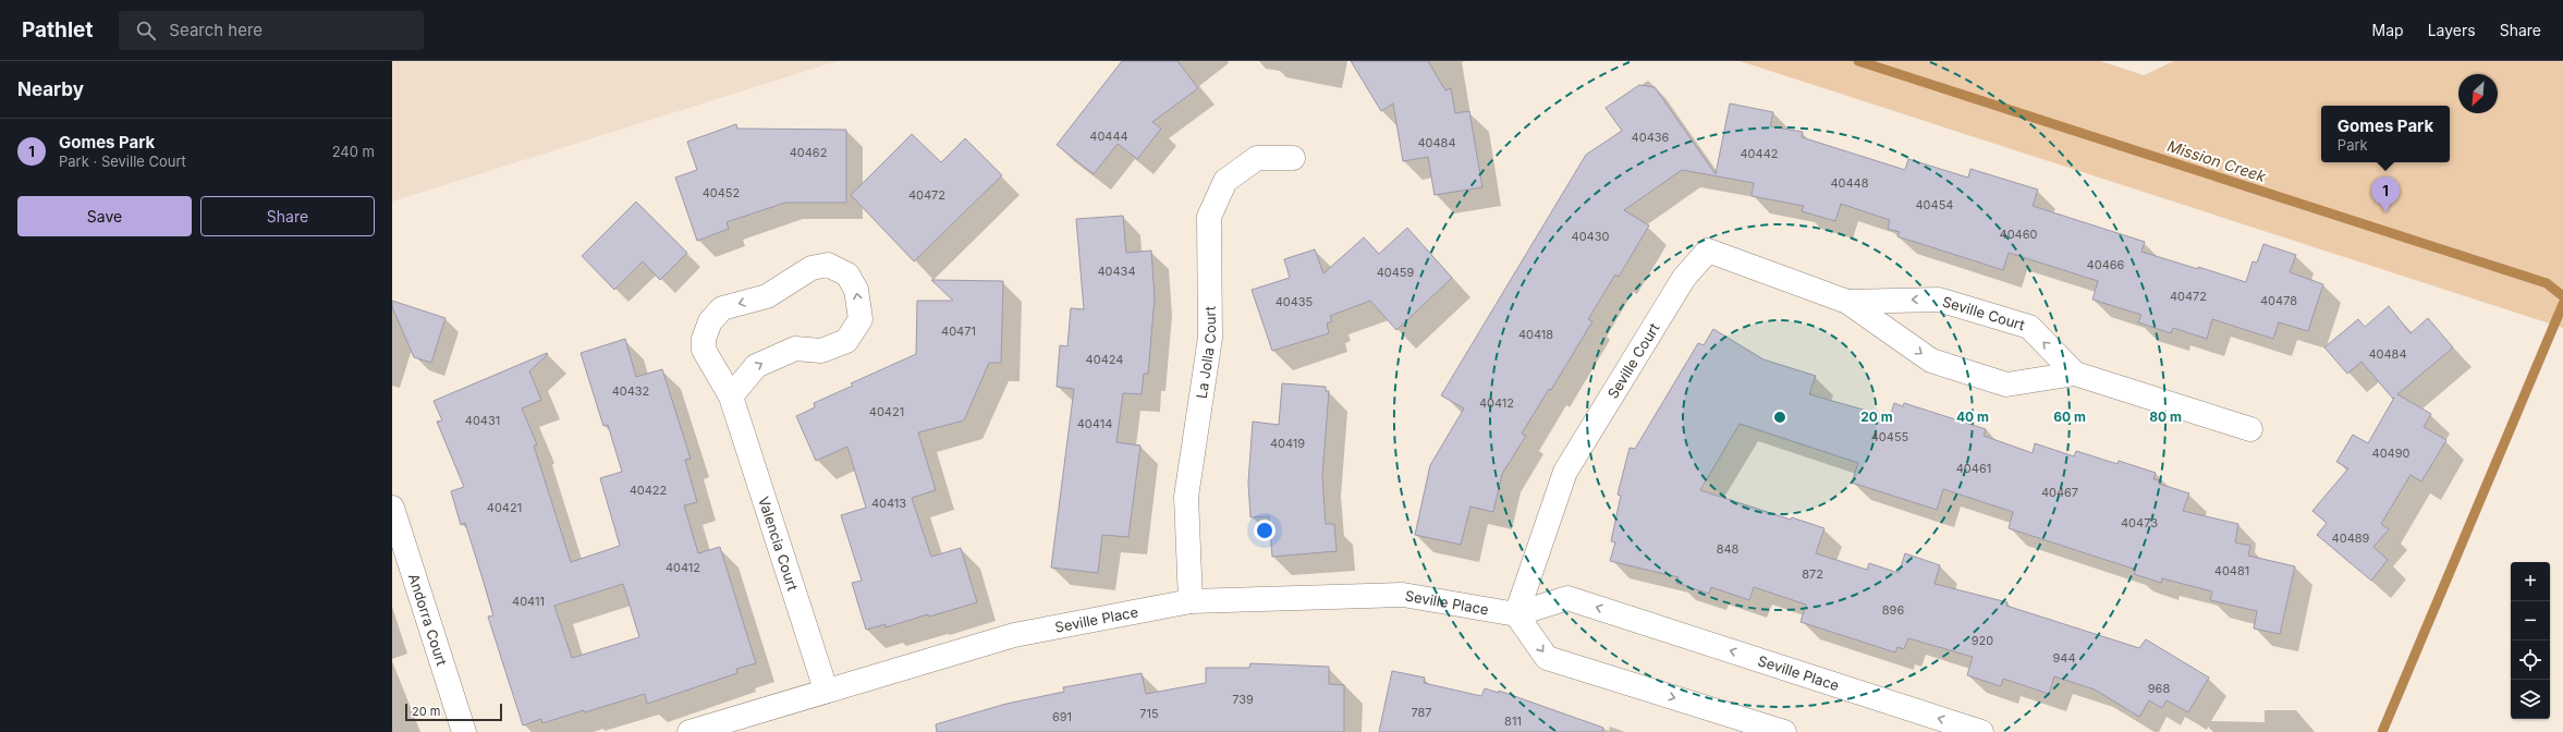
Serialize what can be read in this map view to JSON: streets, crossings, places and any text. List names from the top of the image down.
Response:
{
  "streets": {
    "street": [
      "Seville Court",
      "La Jolla Court",
      "Valencia Court",
      "Seville Place",
      "Andorra Court"
    ]
  },
  "crossings": [
    ["Seville Court", "Seville Place"],
    ["La Jolla Court", "Seville Place"],
    ["Valencia Court", "Seville Place"]
  ],
  "water": ["Mission Creek"],
  "house_numbers": [
    "40444",
    "40436",
    "40484",
    "40462",
    "40442",
    "40448",
    "40452",
    "40472",
    "40454",
    "40460",
    "40430",
    "40466",
    "40434",
    "40459",
    "40472",
    "40478",
    "40435",
    "40471",
    "40418",
    "40484",
    "40424",
    "40432",
    "40412",
    "40421",
    "40431",
    "40414",
    "40455",
    "40419",
    "40490",
    "40461",
    "40422",
    "40467",
    "40413",
    "40421",
    "40473",
    "40489",
    "848",
    "40412",
    "40481",
    "872",
    "40411",
    "896",
    "920",
    "944",
    "968",
    "739",
    "787",
    "715",
    "691",
    "811"
  ],
  "scale_bar": "20 m",
  "north": "bottom left",
  "page": {
    "header": "Pathlet",
    "search": "Search here",
    "nav": ["Map", "Layers", "Share"],
    "heading": "Nearby",
    "popup": ["Gomes Park", "Park"],
    "list": [
      {
        "mark": "1",
        "name": "Gomes Park",
        "note": "Park · Seville Court",
        "value": "240 m"
      }
    ],
    "pins": "1",
    "buttons": ["Save", "Share"],
    "map_buttons": ["+", "−"],
    "scale": "20 m"
  },
  "rings": [
    "20 m",
    "40 m",
    "60 m",
    "80 m"
  ]
}
